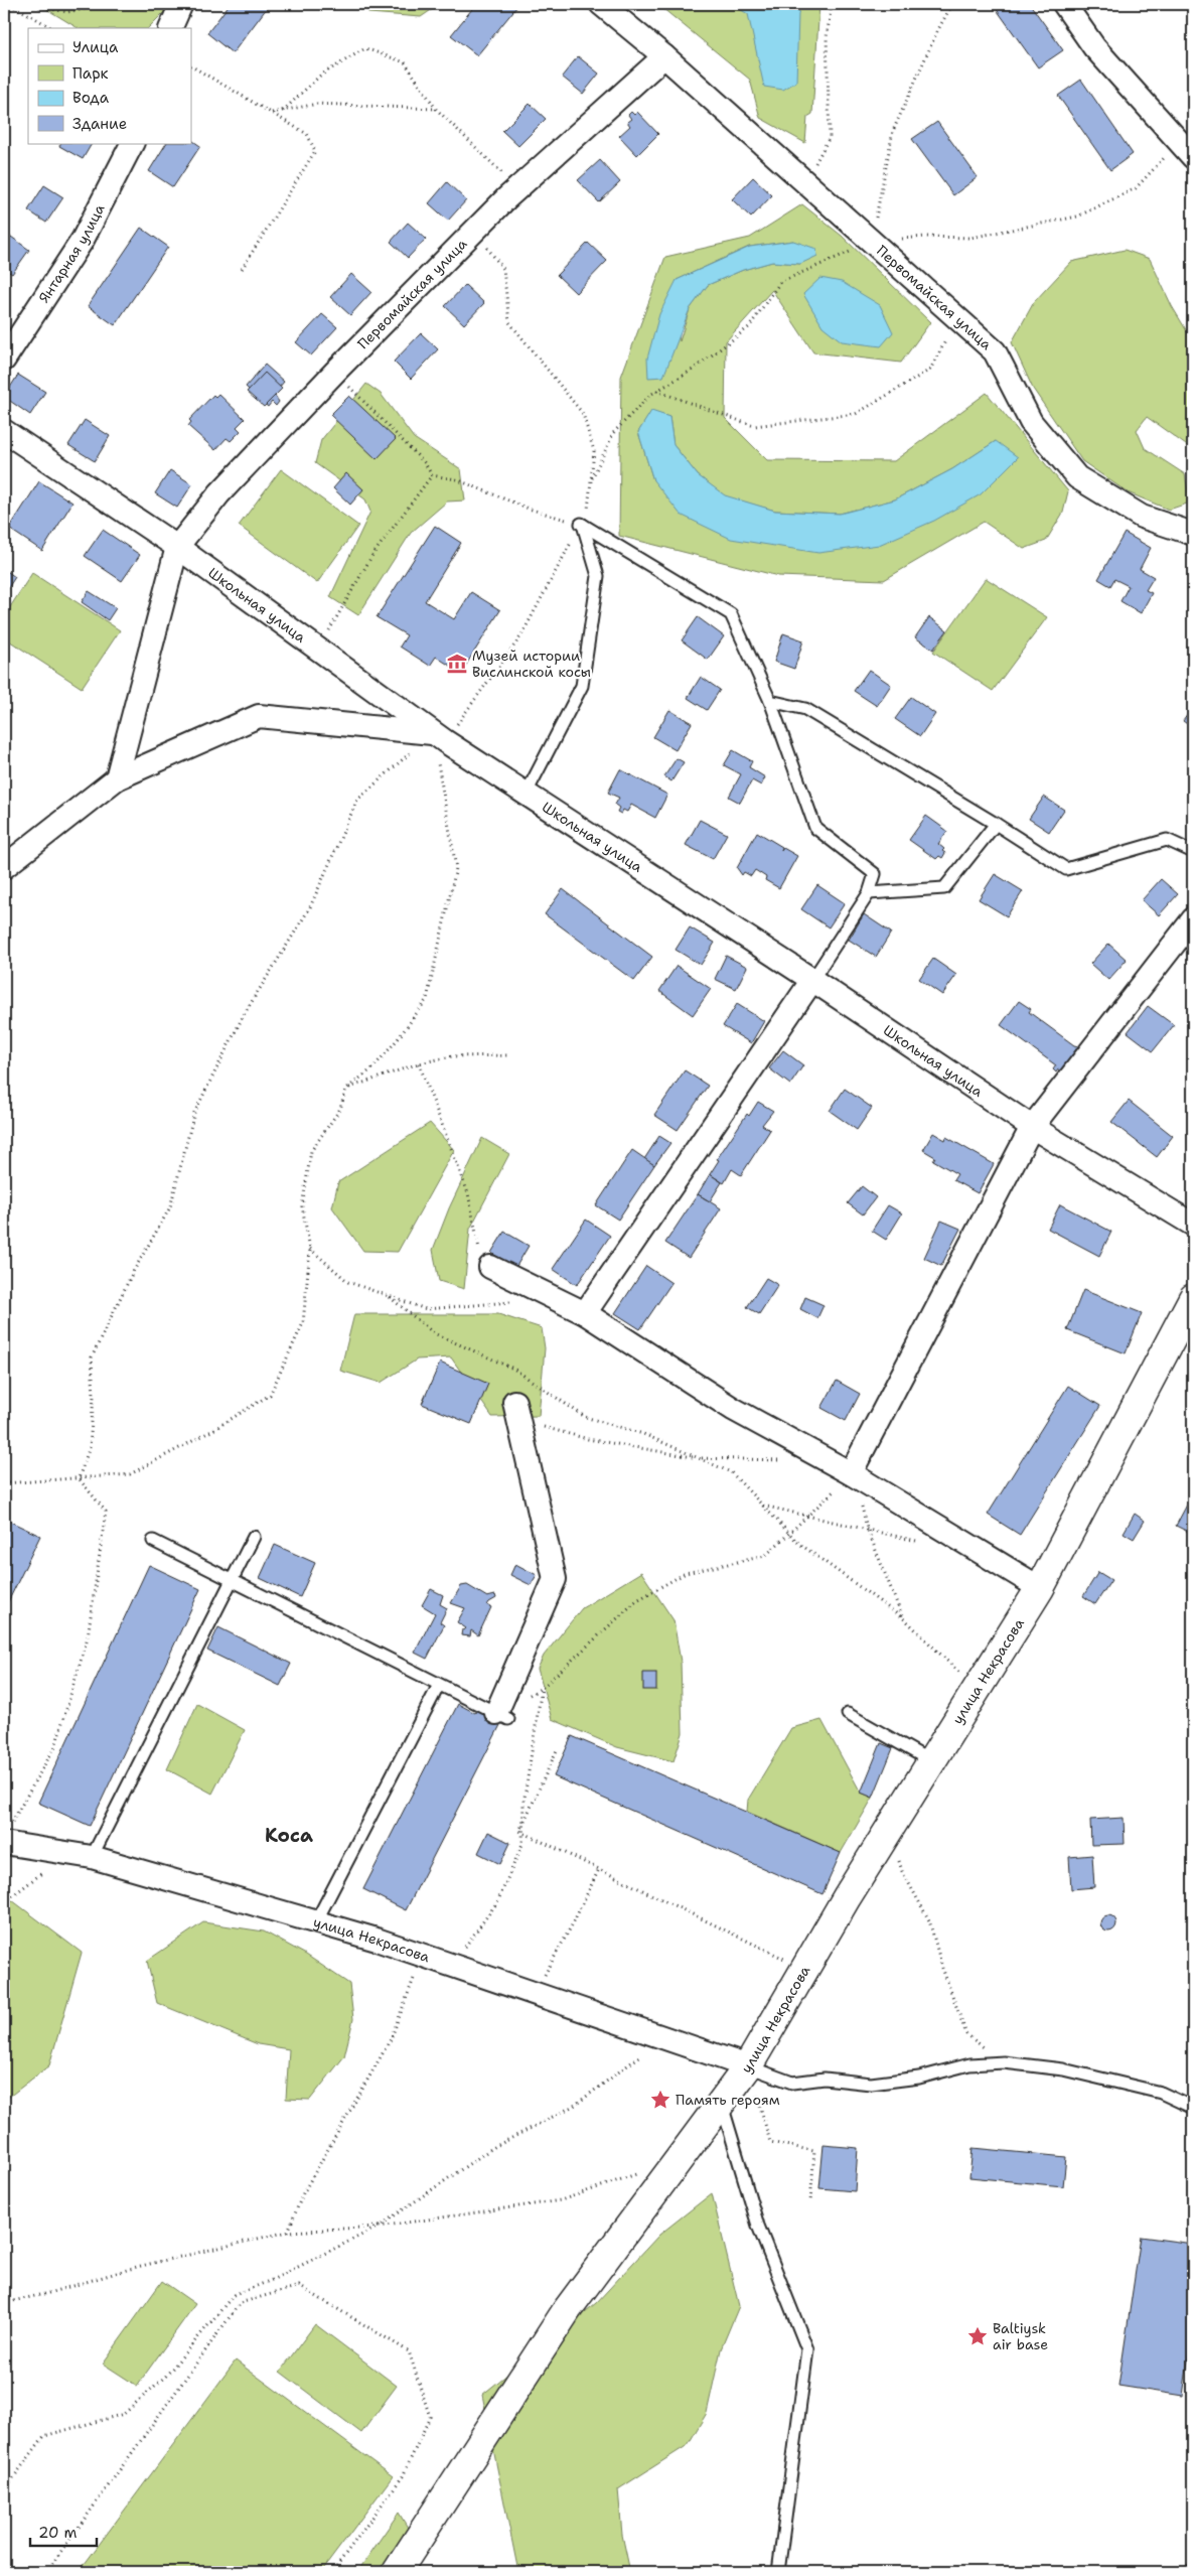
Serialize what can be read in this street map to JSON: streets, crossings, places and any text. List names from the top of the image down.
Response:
{
  "streets": {
    "street": [
      "Янтарная улица",
      "Первомайская улица",
      "Школьная улица",
      "улица Некрасова"
    ]
  },
  "crossings": [
    ["Первомайская улица", "Школьная улица"]
  ],
  "districts": ["Коса"],
  "places": {
    "museum": ["Музей истории Вислинской косы"],
    "place": ["Память героям", "Baltiysk air base"]
  },
  "legend": [
    "Улица",
    "Парк",
    "Вода",
    "Здание"
  ],
  "scale_bar": "20 m"
}
